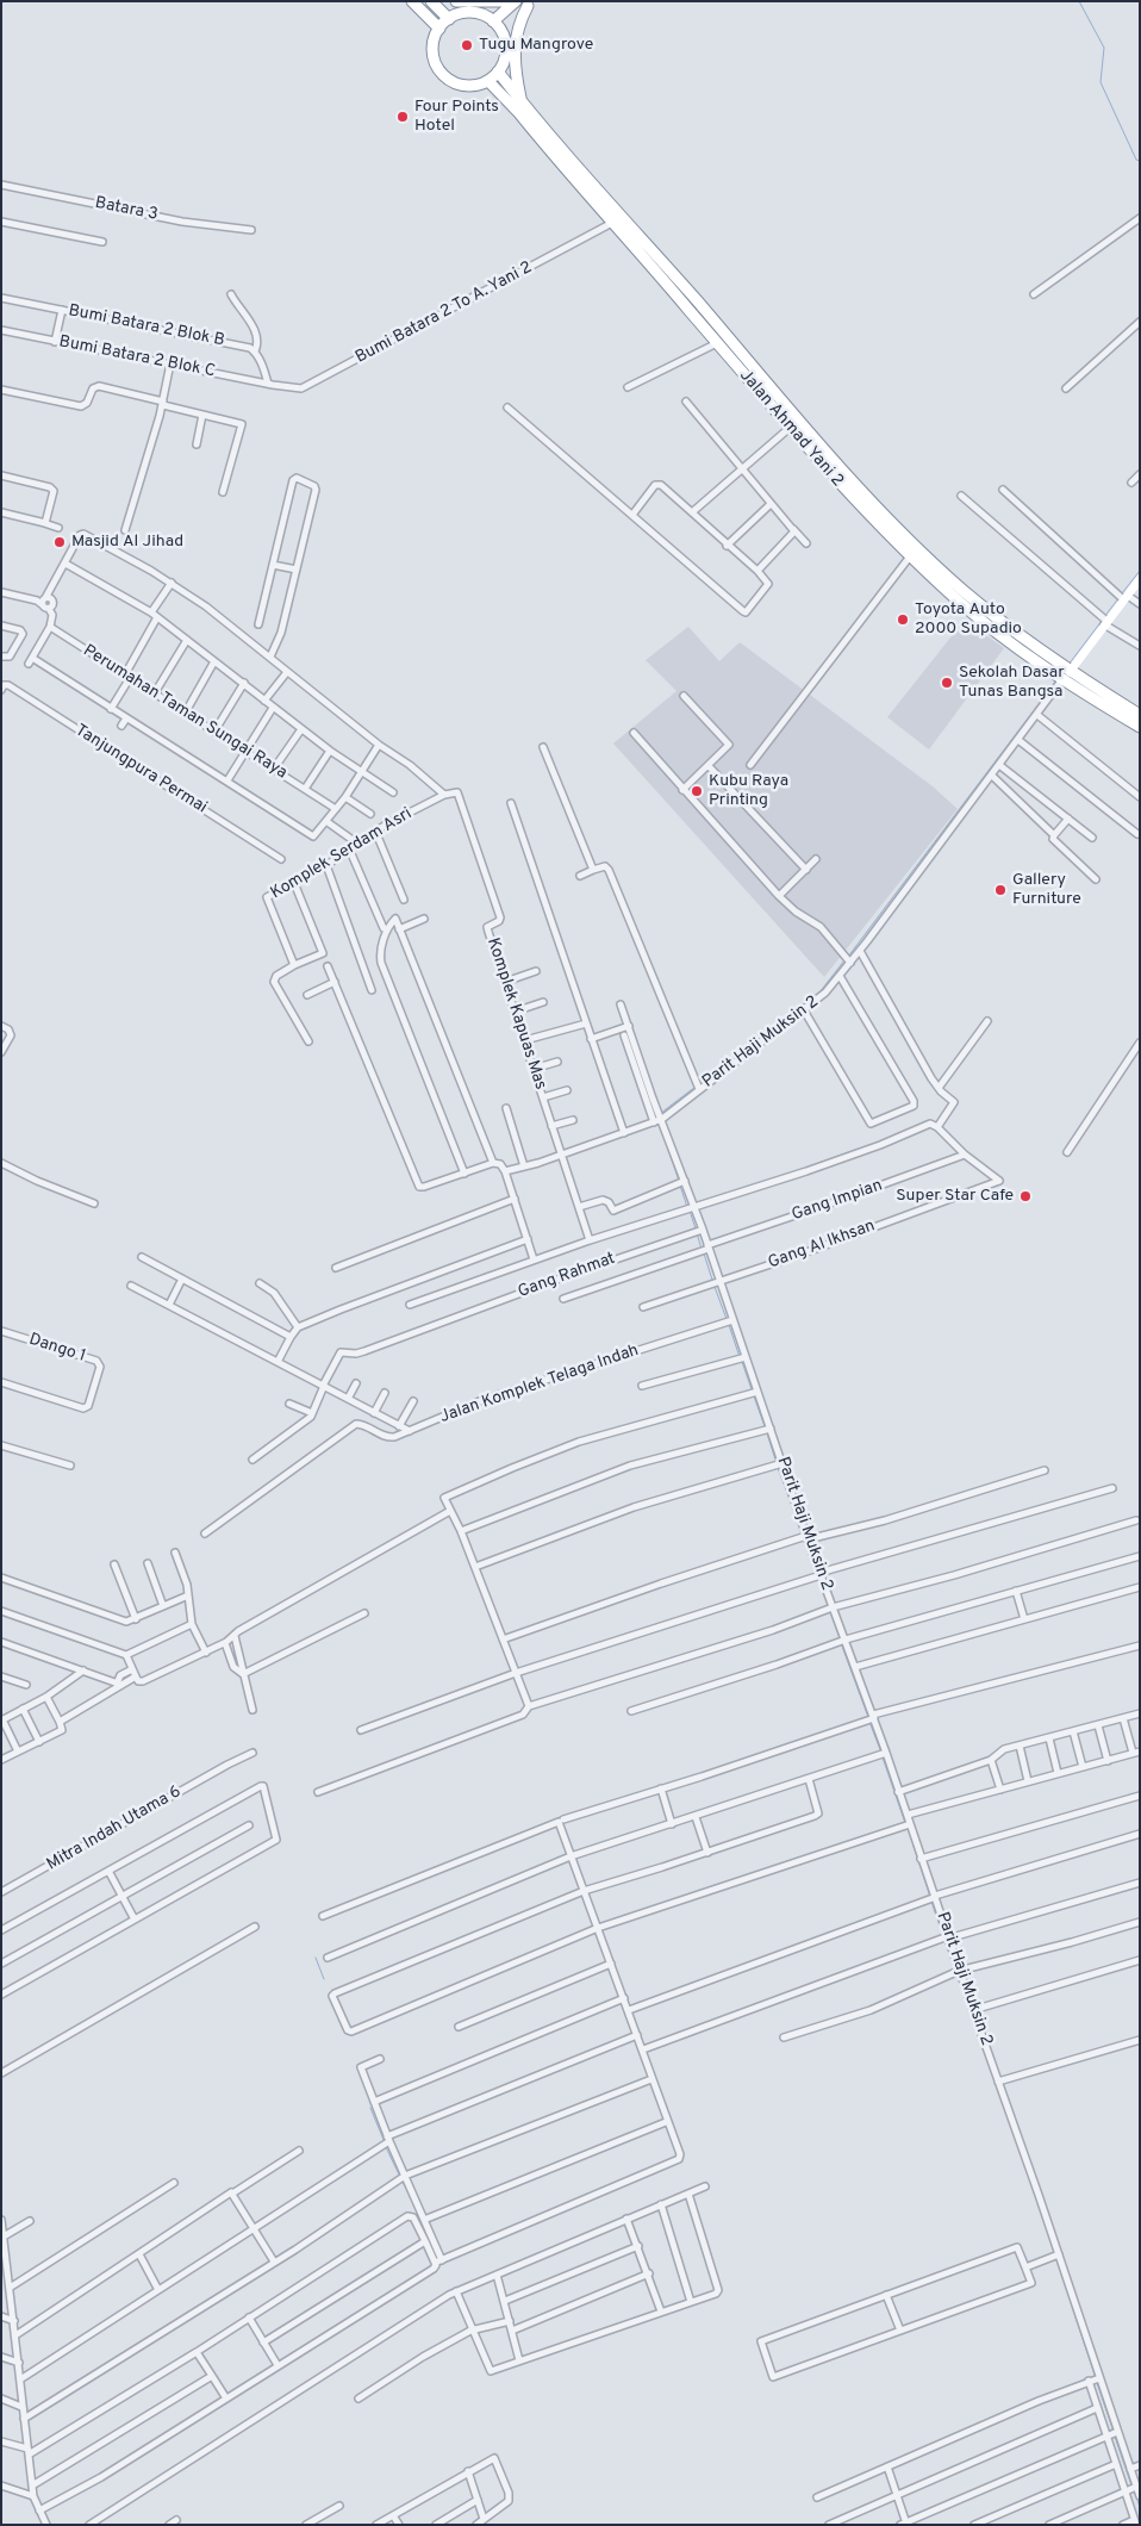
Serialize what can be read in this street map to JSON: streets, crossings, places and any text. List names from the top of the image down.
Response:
{
  "streets": {
    "highway": ["Jalan Ahmad Yani 2"],
    "street": [
      "Batara 3",
      "Bumi Batara 2 To A. Yani 2",
      "Bumi Batara 2 Blok B",
      "Bumi Batara 2 Blok C",
      "Perumahan Taman Sungai Raya",
      "Tanjungpura Permai",
      "Komplek Serdam Asri",
      "Komplek Kapuas Mas",
      "Parit Haji Muksin 2",
      "Gang Impian",
      "Gang Al Ikhsan",
      "Gang Rahmat",
      "Dango 1",
      "Jalan Komplek Telaga Indah",
      "Mitra Indah Utama 6"
    ]
  },
  "crossings": [
    ["Bumi Batara 2 To A. Yani 2", "Bumi Batara 2 Blok C"],
    ["Bumi Batara 2 To A. Yani 2", "Jalan Ahmad Yani 2"],
    ["Jalan Ahmad Yani 2", "Parit Haji Muksin 2"],
    ["Komplek Serdam Asri", "Komplek Kapuas Mas"],
    ["Parit Haji Muksin 2", "Gang Impian"],
    ["Parit Haji Muksin 2", "Gang Al Ikhsan"],
    ["Parit Haji Muksin 2", "Gang Rahmat"],
    ["Parit Haji Muksin 2", "Jalan Komplek Telaga Indah"],
    ["Gang Impian", "Gang Al Ikhsan"]
  ],
  "places": [
    "Tugu Mangrove",
    "Four Points Hotel",
    "Masjid Al Jihad",
    "Toyota Auto 2000 Supadio",
    "Sekolah Dasar Tunas Bangsa",
    "Kubu Raya Printing",
    "Gallery Furniture",
    "Super Star Cafe"
  ]
}
